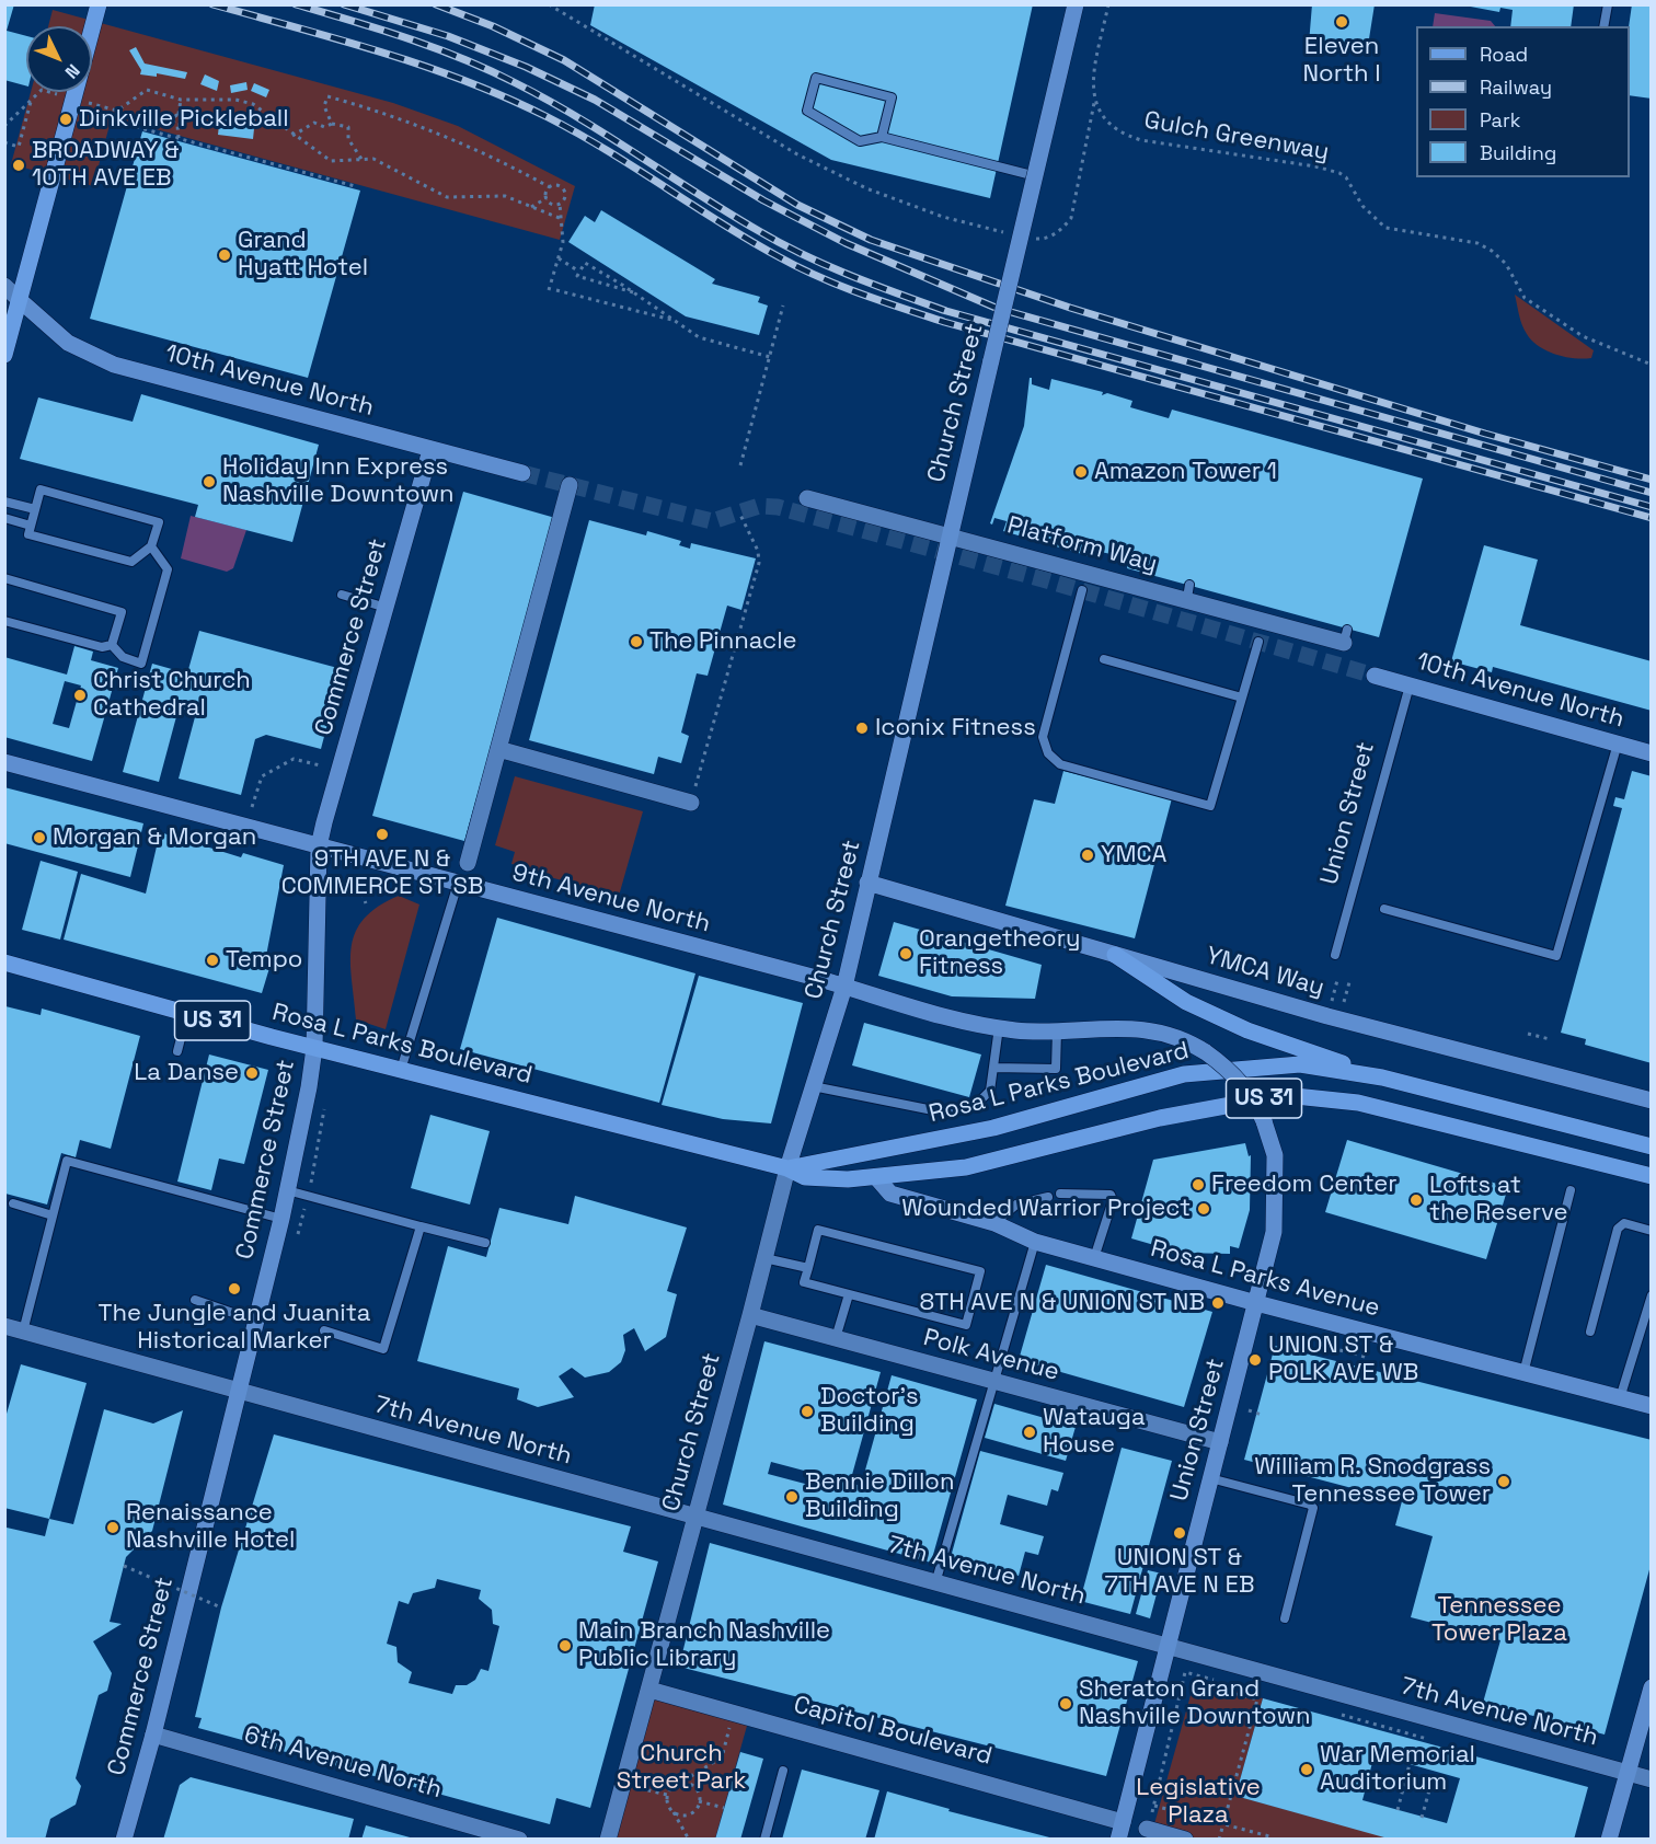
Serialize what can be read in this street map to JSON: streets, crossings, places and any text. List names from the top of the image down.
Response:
{
  "streets": {
    "main road": ["US 31", "Rosa L Parks Boulevard"],
    "street": [
      "10th Avenue North",
      "Church Street",
      "Platform Way",
      "Commerce Street",
      "Union Street",
      "9th Avenue North",
      "YMCA Way",
      "Rosa L Parks Avenue",
      "Polk Avenue",
      "7th Avenue North",
      "Capitol Boulevard",
      "6th Avenue North"
    ],
    "path": ["Gulch Greenway"]
  },
  "crossings": [
    ["10th Avenue North", "Commerce Street"],
    ["10th Avenue North", "Union Street"],
    ["Church Street", "Platform Way"],
    ["Church Street", "9th Avenue North"],
    ["Church Street", "YMCA Way"],
    ["Church Street", "Rosa L Parks Boulevard"],
    ["Church Street", "Polk Avenue"],
    ["Church Street", "7th Avenue North"],
    ["Church Street", "Capitol Boulevard"],
    ["Commerce Street", "9th Avenue North"],
    ["Commerce Street", "Rosa L Parks Boulevard"],
    ["Commerce Street", "7th Avenue North"],
    ["Commerce Street", "6th Avenue North"],
    ["Union Street", "9th Avenue North"],
    ["Union Street", "Rosa L Parks Avenue"],
    ["Union Street", "Polk Avenue"],
    ["Union Street", "7th Avenue North"],
    ["Union Street", "Capitol Boulevard"],
    ["Rosa L Parks Boulevard", "Rosa L Parks Avenue"]
  ],
  "parks": ["Tennessee Tower Plaza", "Church Street Park", "Legislative Plaza"],
  "places": [
    "Eleven North I",
    "Dinkville Pickleball",
    "BROADWAY & 10TH AVE EB",
    "Grand Hyatt Hotel",
    "Amazon Tower 1",
    "Holiday Inn Express Nashville Downtown",
    "The Pinnacle",
    "Christ Church Cathedral",
    "Iconix Fitness",
    "9TH AVE N & COMMERCE ST SB",
    "Morgan & Morgan",
    "YMCA",
    "Orangetheory Fitness",
    "Tempo",
    "La Danse",
    "Freedom Center",
    "Lofts at the Reserve",
    "Wounded Warrior Project",
    "The Jungle and Juanita Historical Marker",
    "8TH AVE N & UNION ST NB",
    "UNION ST & POLK AVE WB",
    "Doctor's Building",
    "Watauga House",
    "William R. Snodgrass Tennessee Tower",
    "Bennie Dillon Building",
    "Renaissance Nashville Hotel",
    "UNION ST & 7TH AVE N EB",
    "Main Branch Nashville Public Library",
    "Sheraton Grand Nashville Downtown",
    "War Memorial Auditorium"
  ],
  "legend": [
    "Road",
    "Railway",
    "Park",
    "Building"
  ],
  "north": "bottom right"
}
